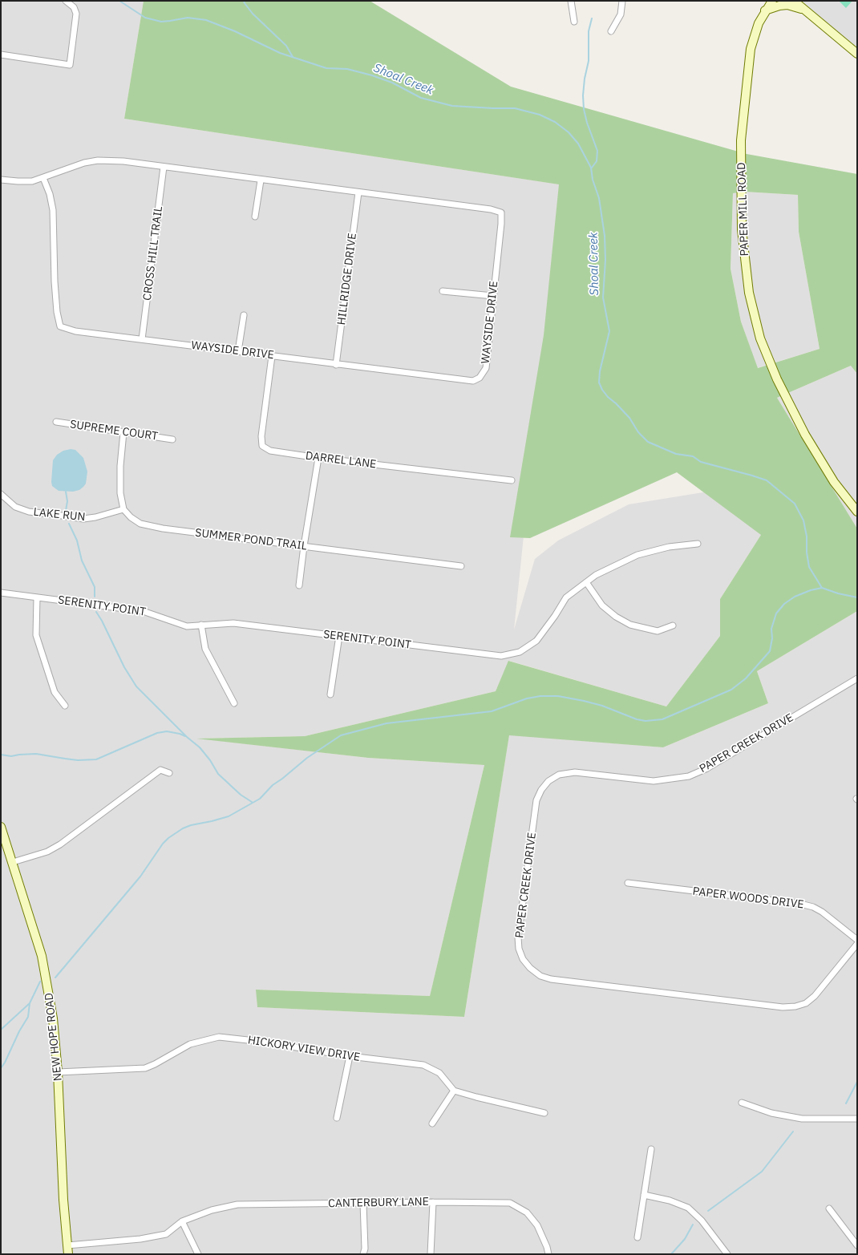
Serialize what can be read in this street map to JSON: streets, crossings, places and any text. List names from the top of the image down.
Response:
{
  "streets": {
    "street": [
      "PAPER MILL ROAD",
      "CROSS HILL TRAIL",
      "HILLRIDGE DRIVE",
      "WAYSIDE DRIVE",
      "SUPREME COURT",
      "DARREL LANE",
      "LAKE RUN",
      "SUMMER POND TRAIL",
      "SERENITY POINT",
      "PAPER CREEK DRIVE",
      "PAPER WOODS DRIVE",
      "NEW HOPE ROAD",
      "HICKORY VIEW DRIVE",
      "CANTERBURY LANE"
    ]
  },
  "crossings": [
    ["CROSS HILL TRAIL", "WAYSIDE DRIVE"],
    ["HILLRIDGE DRIVE", "WAYSIDE DRIVE"],
    ["WAYSIDE DRIVE", "DARREL LANE"],
    ["LAKE RUN", "SUMMER POND TRAIL"],
    ["NEW HOPE ROAD", "HICKORY VIEW DRIVE"],
    ["NEW HOPE ROAD", "CANTERBURY LANE"]
  ],
  "water": ["Shoal Creek"]
}
